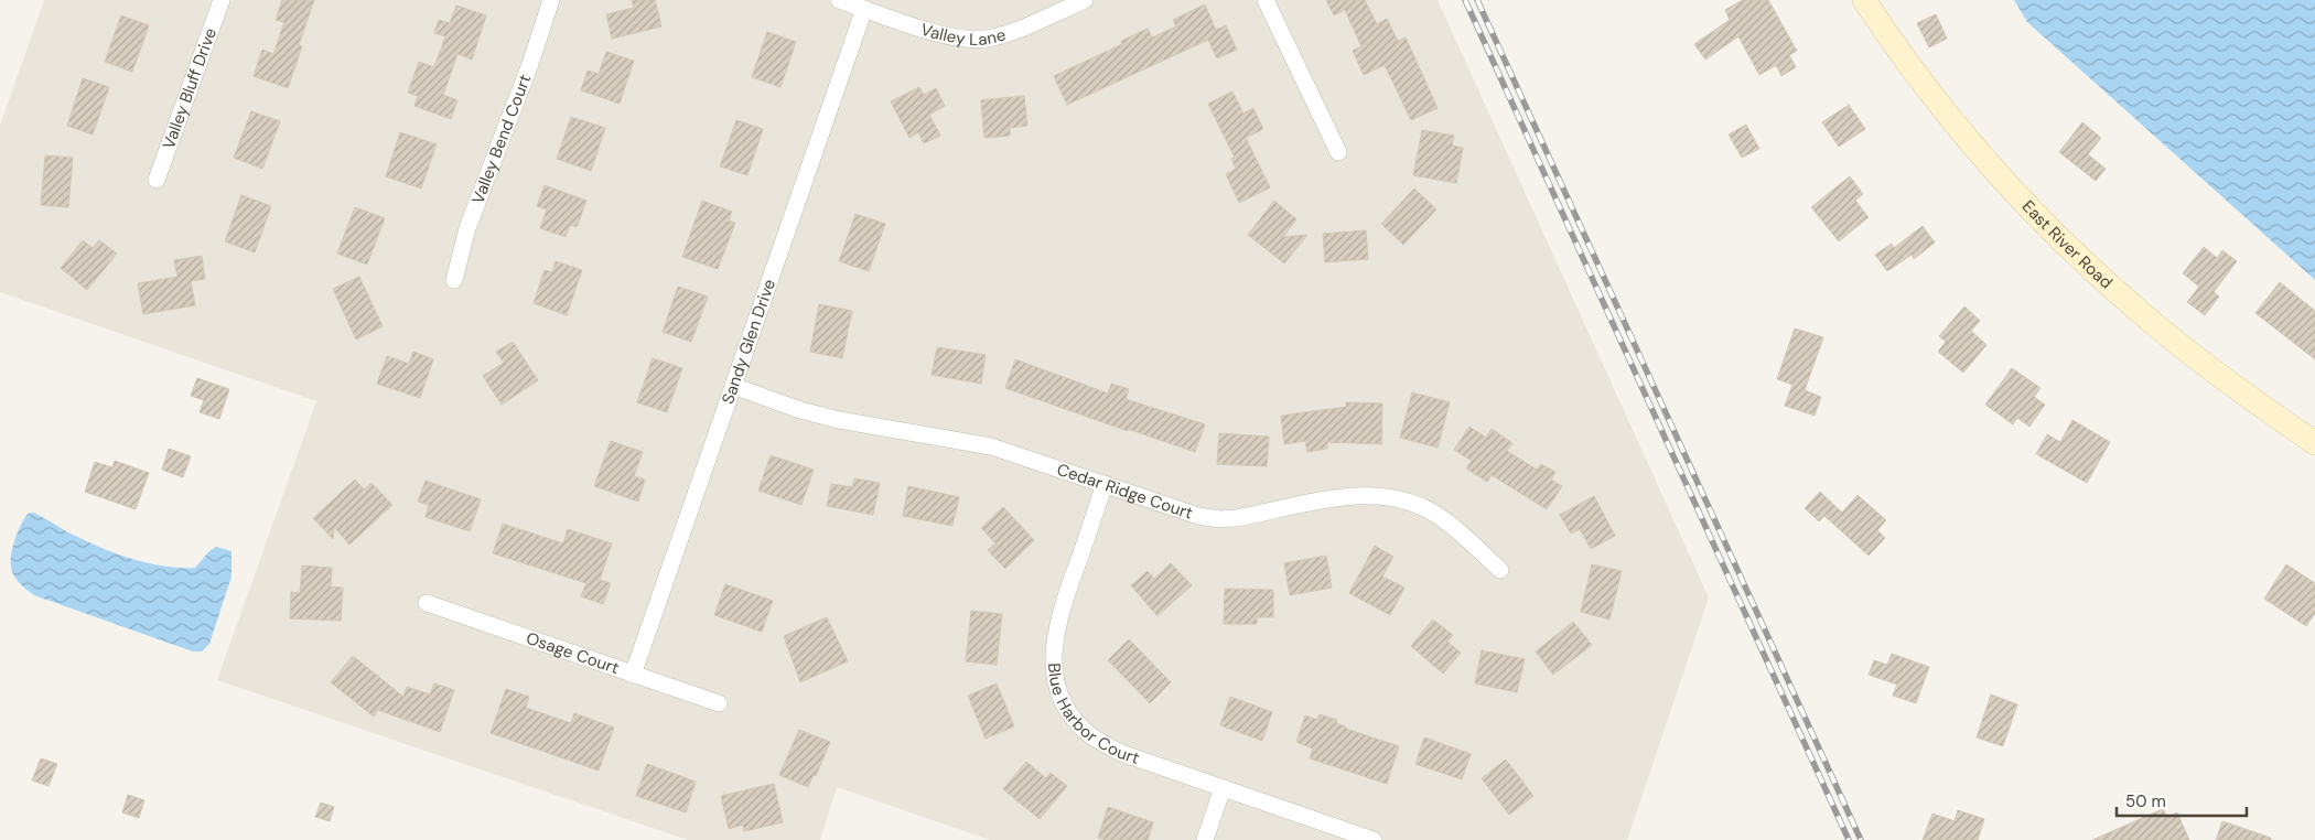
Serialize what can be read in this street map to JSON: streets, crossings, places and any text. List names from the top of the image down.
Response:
{
  "streets": {
    "main road": ["East River Road"],
    "street": [
      "Valley Lane",
      "Valley Bluff Drive",
      "Valley Bend Court",
      "Sandy Glen Drive",
      "Cedar Ridge Court",
      "Osage Court",
      "Blue Harbor Court"
    ]
  },
  "crossings": [
    ["Valley Lane", "Sandy Glen Drive"],
    ["Sandy Glen Drive", "Cedar Ridge Court"],
    ["Sandy Glen Drive", "Osage Court"],
    ["Cedar Ridge Court", "Blue Harbor Court"]
  ],
  "scale_bar": "50 m"
}
